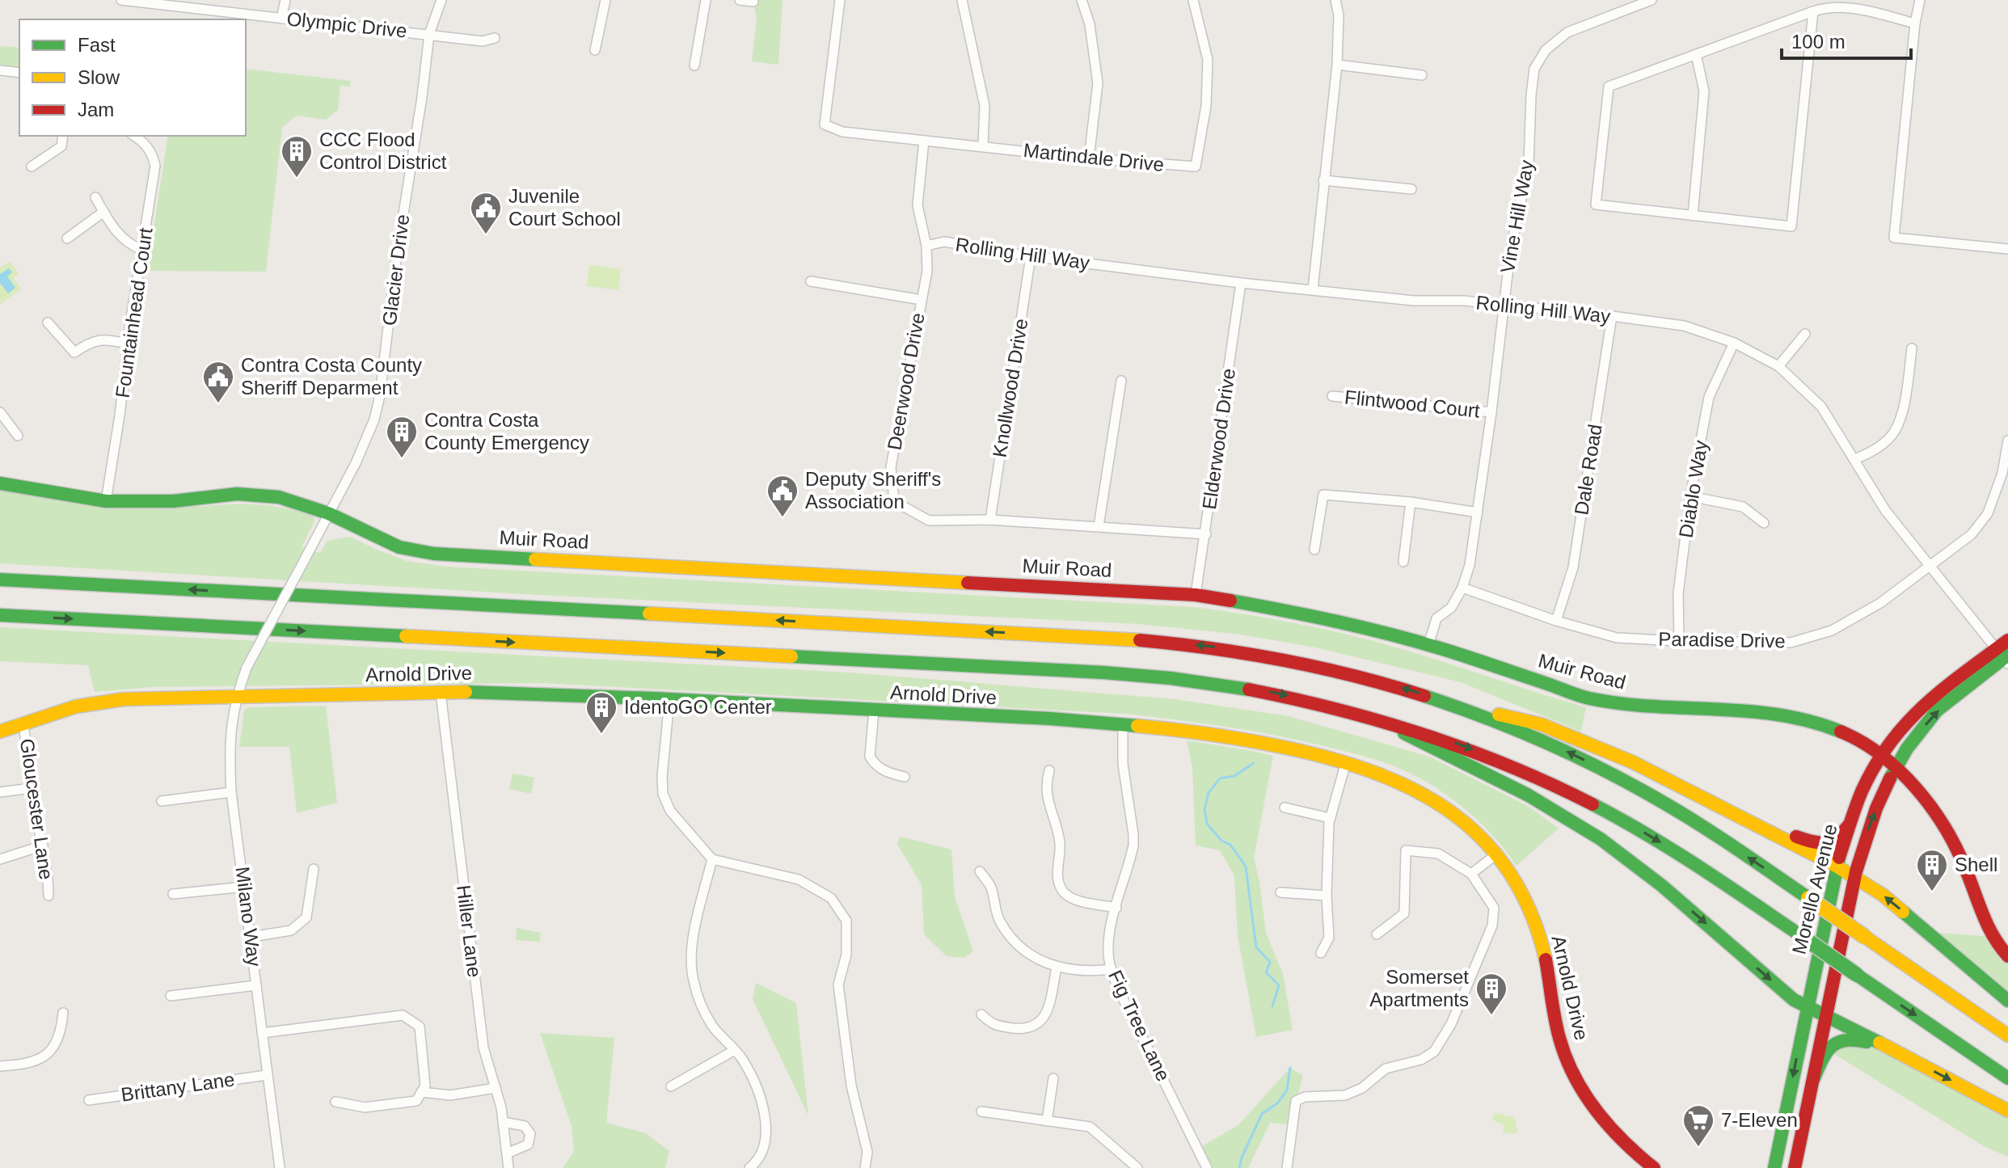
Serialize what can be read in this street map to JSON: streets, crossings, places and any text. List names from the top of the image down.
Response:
{
  "streets": {
    "main road": ["Muir Road", "Arnold Drive", "Morello Avenue"],
    "street": [
      "Olympic Drive",
      "Martindale Drive",
      "Vine Hill Way",
      "Rolling Hill Way",
      "Glacier Drive",
      "Fountainhead Court",
      "Deerwood Drive",
      "Knollwood Drive",
      "Flintwood Court",
      "Elderwood Drive",
      "Dale Road",
      "Diablo Way",
      "Paradise Drive",
      "Gloucester Lane",
      "Milano Way",
      "Hiller Lane",
      "Fig Tree Lane",
      "Brittany Lane"
    ]
  },
  "crossings": [
    ["Olympic Drive", "Glacier Drive"],
    ["Martindale Drive", "Deerwood Drive"],
    ["Vine Hill Way", "Rolling Hill Way"],
    ["Vine Hill Way", "Flintwood Court"],
    ["Vine Hill Way", "Muir Road"],
    ["Vine Hill Way", "Paradise Drive"],
    ["Rolling Hill Way", "Deerwood Drive"],
    ["Rolling Hill Way", "Knollwood Drive"],
    ["Rolling Hill Way", "Elderwood Drive"],
    ["Rolling Hill Way", "Dale Road"],
    ["Rolling Hill Way", "Diablo Way"],
    ["Rolling Hill Way", "Paradise Drive"],
    ["Rolling Hill Way", "Morello Avenue"],
    ["Glacier Drive", "Muir Road"],
    ["Glacier Drive", "Milano Way"],
    ["Fountainhead Court", "Muir Road"],
    ["Deerwood Drive", "Knollwood Drive"],
    ["Deerwood Drive", "Elderwood Drive"],
    ["Elderwood Drive", "Muir Road"],
    ["Dale Road", "Paradise Drive"],
    ["Diablo Way", "Paradise Drive"],
    ["Muir Road", "Morello Avenue"],
    ["Arnold Drive", "Gloucester Lane"],
    ["Arnold Drive", "Milano Way"],
    ["Arnold Drive", "Hiller Lane"],
    ["Arnold Drive", "Fig Tree Lane"],
    ["Milano Way", "Brittany Lane"]
  ],
  "places": {
    "building": [
      "CCC Flood Control District",
      "Contra Costa County Emergency",
      "IdentoGO Center",
      "Shell",
      "Somerset Apartments"
    ],
    "public building": ["Juvenile Court School", "Contra Costa County Sheriff Deparment", "Deputy Sheriff's Association"],
    "supermarket": ["7-Eleven"]
  },
  "legend": ["Fast", "Slow", "Jam"],
  "scale_bar": "100 m"
}
